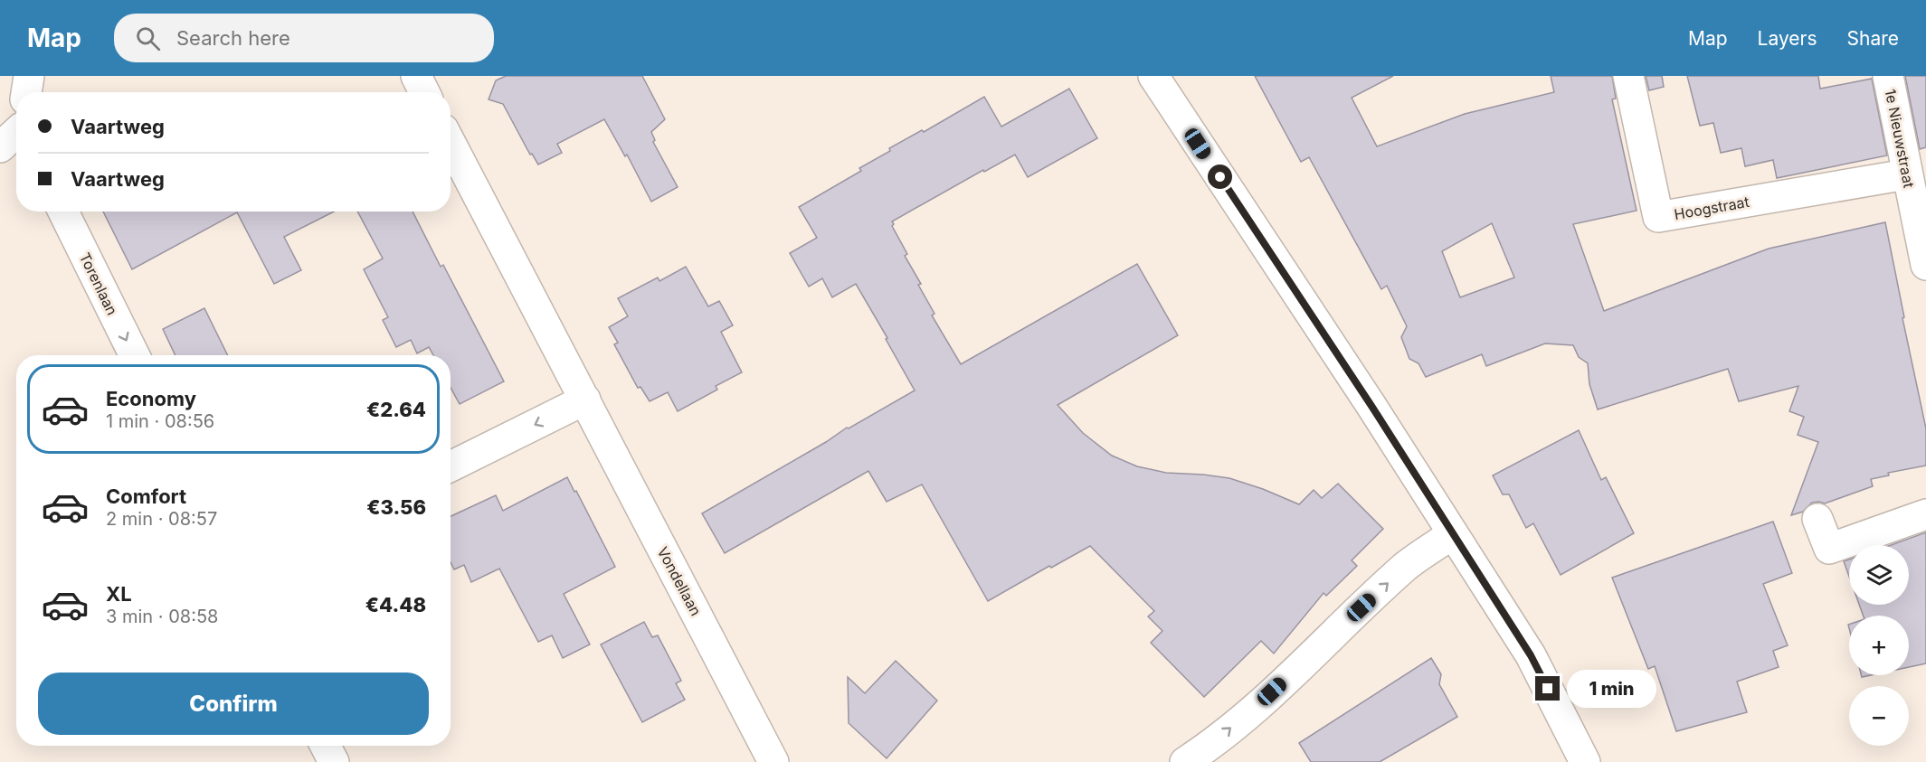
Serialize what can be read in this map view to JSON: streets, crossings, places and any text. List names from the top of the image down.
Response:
{
  "streets": {
    "street": [
      "1e Nieuwstraat",
      "Hoogstraat",
      "Torenlaan",
      "Vondellaan"
    ]
  },
  "crossings": [
    ["1e Nieuwstraat", "Hoogstraat"]
  ],
  "one_way": ["Torenlaan"],
  "page": {
    "header": "Map",
    "search": "Search here",
    "nav": ["Map", "Layers", "Share"],
    "banner": ["Vaartweg", "Vaartweg"],
    "list": [
      {
        "name": "Economy",
        "note": "1 min · 08:56",
        "value": "€2.64"
      },
      {
        "name": "Comfort",
        "note": "2 min · 08:57",
        "value": "€3.56"
      },
      {
        "name": "XL",
        "note": "3 min · 08:58",
        "value": "€4.48"
      }
    ],
    "map_buttons": ["+", "−"],
    "buttons": "Confirm",
    "bubble": "1 min"
  }
}
